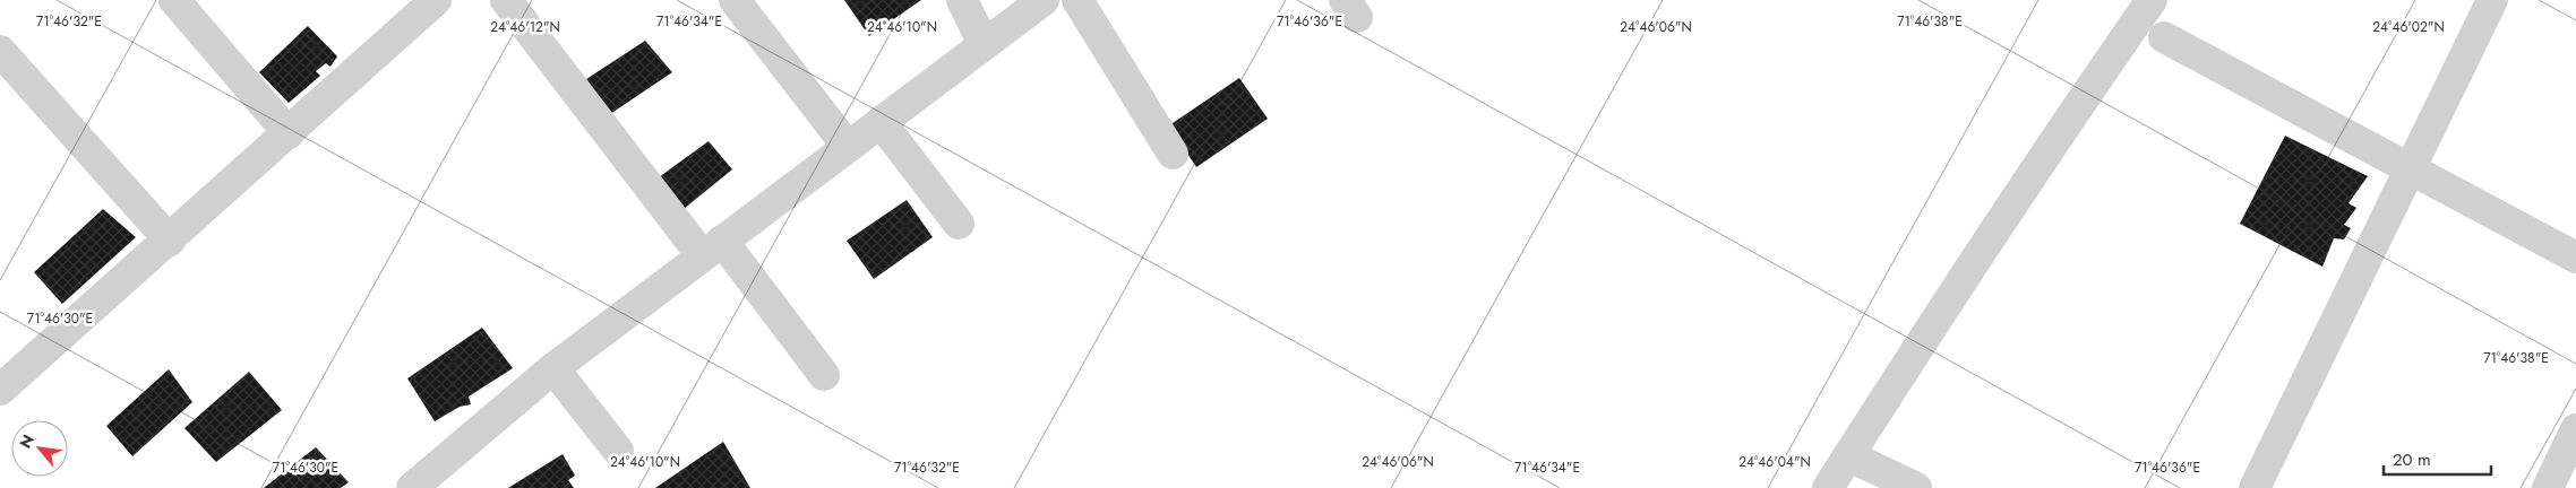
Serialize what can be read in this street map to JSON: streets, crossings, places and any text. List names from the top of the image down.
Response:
{
  "scale_bar": "20 m",
  "north": "top left",
  "coordinates": [
    "71°46'32\"E",
    "71°46'34\"E",
    "71°46'36\"E",
    "71°46'38\"E",
    "24°46'06\"N",
    "24°46'12\"N",
    "24°46'10\"N",
    "24°46'02\"N",
    "71°46'30\"E",
    "24°46'04\"N"
  ]
}
